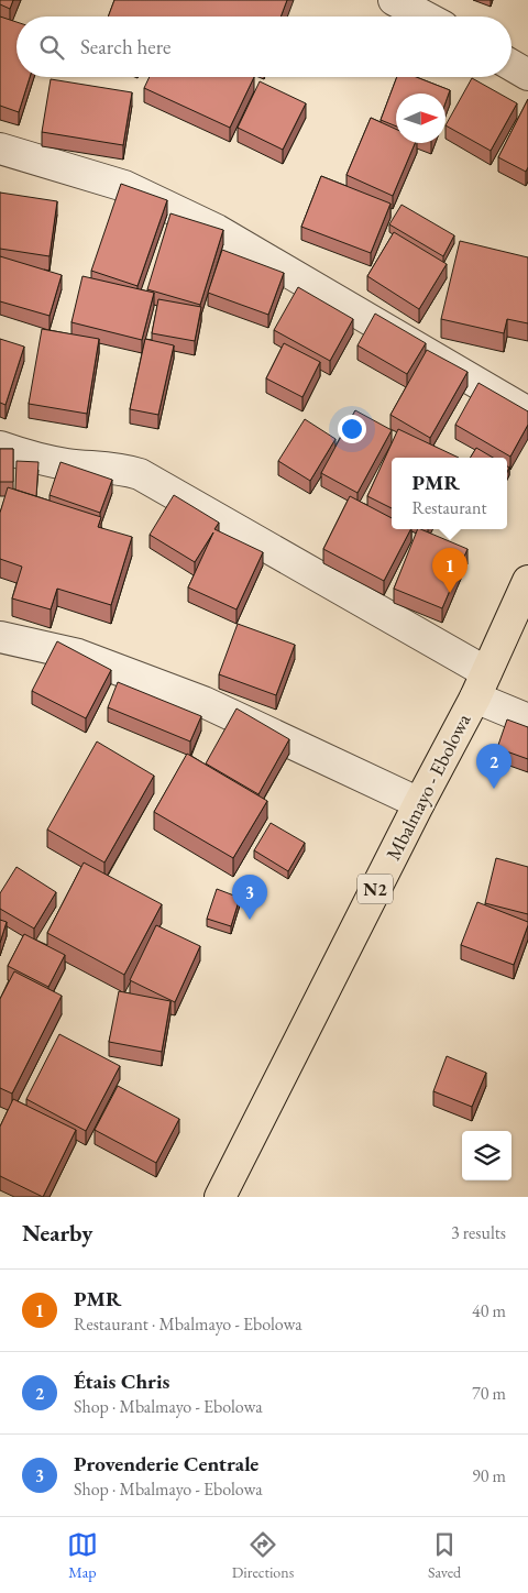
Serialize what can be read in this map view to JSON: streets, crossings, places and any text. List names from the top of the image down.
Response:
{
  "streets": {
    "highway": ["Mbalmayo - Ebolowa", "N2"]
  },
  "north": "right",
  "page": {
    "search": "Search here",
    "popup": ["PMR", "Restaurant"],
    "pins": ["1", "2", "3"],
    "heading": ["Nearby", "3 results"],
    "list": [
      {
        "mark": "1",
        "name": "PMR",
        "note": "Restaurant · Mbalmayo - Ebolowa",
        "value": "40 m"
      },
      {
        "mark": "2",
        "name": "Étais Chris",
        "note": "Shop · Mbalmayo - Ebolowa",
        "value": "70 m"
      },
      {
        "mark": "3",
        "name": "Provenderie Centrale",
        "note": "Shop · Mbalmayo - Ebolowa",
        "value": "90 m"
      }
    ],
    "nav": ["Map", "Directions", "Saved"]
  }
}
